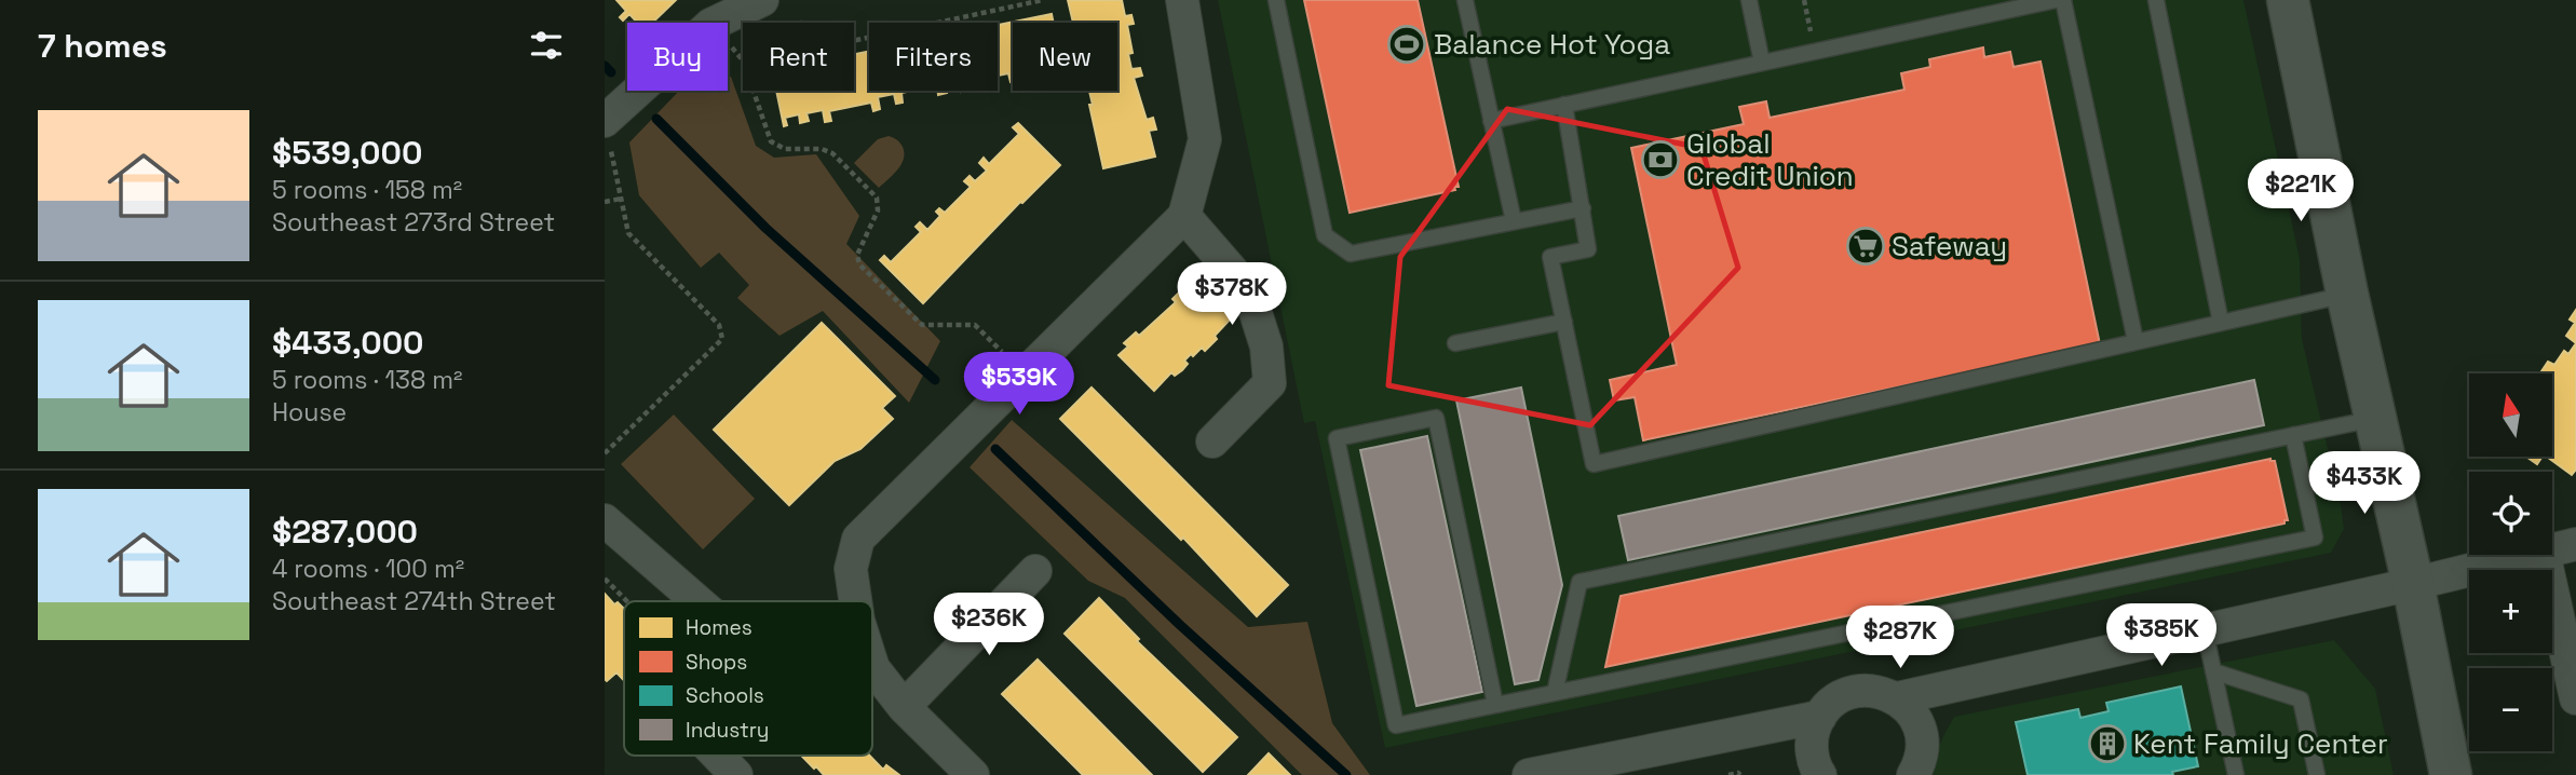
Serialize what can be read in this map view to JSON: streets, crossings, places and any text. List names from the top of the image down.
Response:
{
  "places": {
    "sports": ["Balance Hot Yoga"],
    "bank": ["Global Credit Union"],
    "supermarket": ["Safeway"],
    "building": ["Kent Family Center"]
  },
  "legend": [
    "Homes",
    "Shops",
    "Schools",
    "Industry"
  ],
  "north": "top",
  "page": {
    "heading": "7 homes",
    "chip": [
      "Buy",
      "Rent",
      "Filters",
      "New"
    ],
    "list": [
      {
        "name": "$539,000",
        "note": "5 rooms · 158 m² · Southeast 273rd Street"
      },
      {
        "name": "$433,000",
        "note": "5 rooms · 138 m² · House"
      },
      {
        "name": "$287,000",
        "note": "4 rooms · 100 m² · Southeast 274th Street"
      }
    ],
    "price": [
      "$221K",
      "$378K",
      "$539K",
      "$433K",
      "$236K",
      "$385K",
      "$287K"
    ],
    "map_buttons": ["+", "−"]
  }
}
